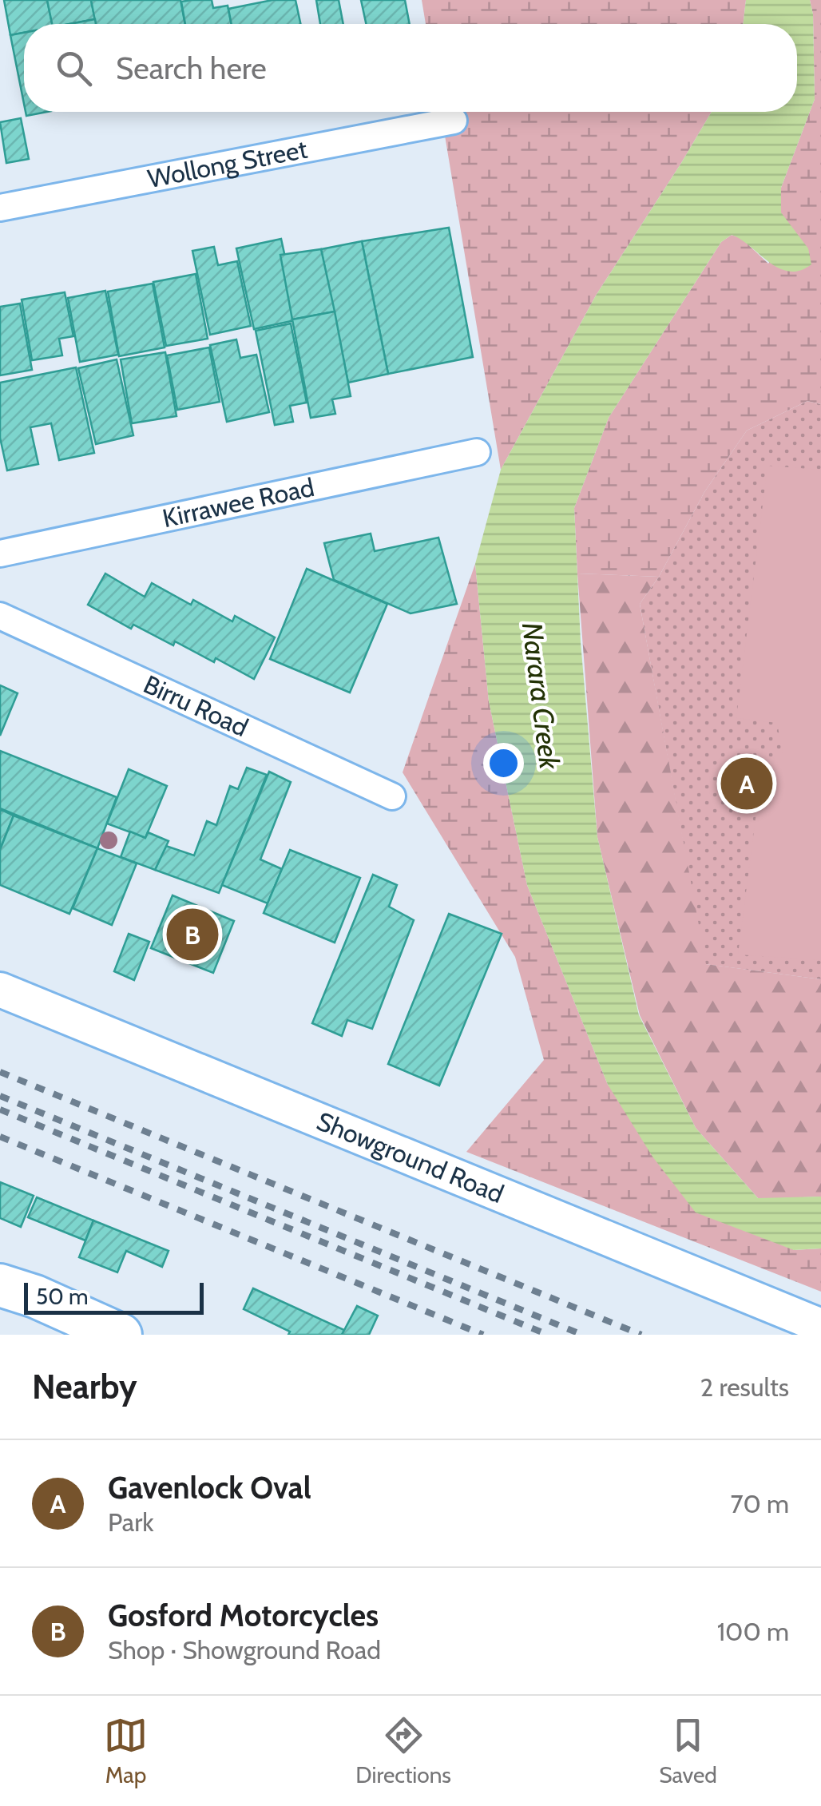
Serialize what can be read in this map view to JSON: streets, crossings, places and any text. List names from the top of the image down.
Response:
{
  "streets": {
    "street": [
      "Wollong Street",
      "Kirrawee Road",
      "Birru Road",
      "Showground Road"
    ]
  },
  "water": ["Narara Creek"],
  "scale_bar": "50 m",
  "page": {
    "search": "Search here",
    "pins": ["A", "B"],
    "scale": "50 m",
    "heading": ["Nearby", "2 results"],
    "list": [
      {
        "mark": "A",
        "name": "Gavenlock Oval",
        "note": "Park",
        "value": "70 m"
      },
      {
        "mark": "B",
        "name": "Gosford Motorcycles",
        "note": "Shop · Showground Road",
        "value": "100 m"
      }
    ],
    "nav": ["Map", "Directions", "Saved"]
  }
}
